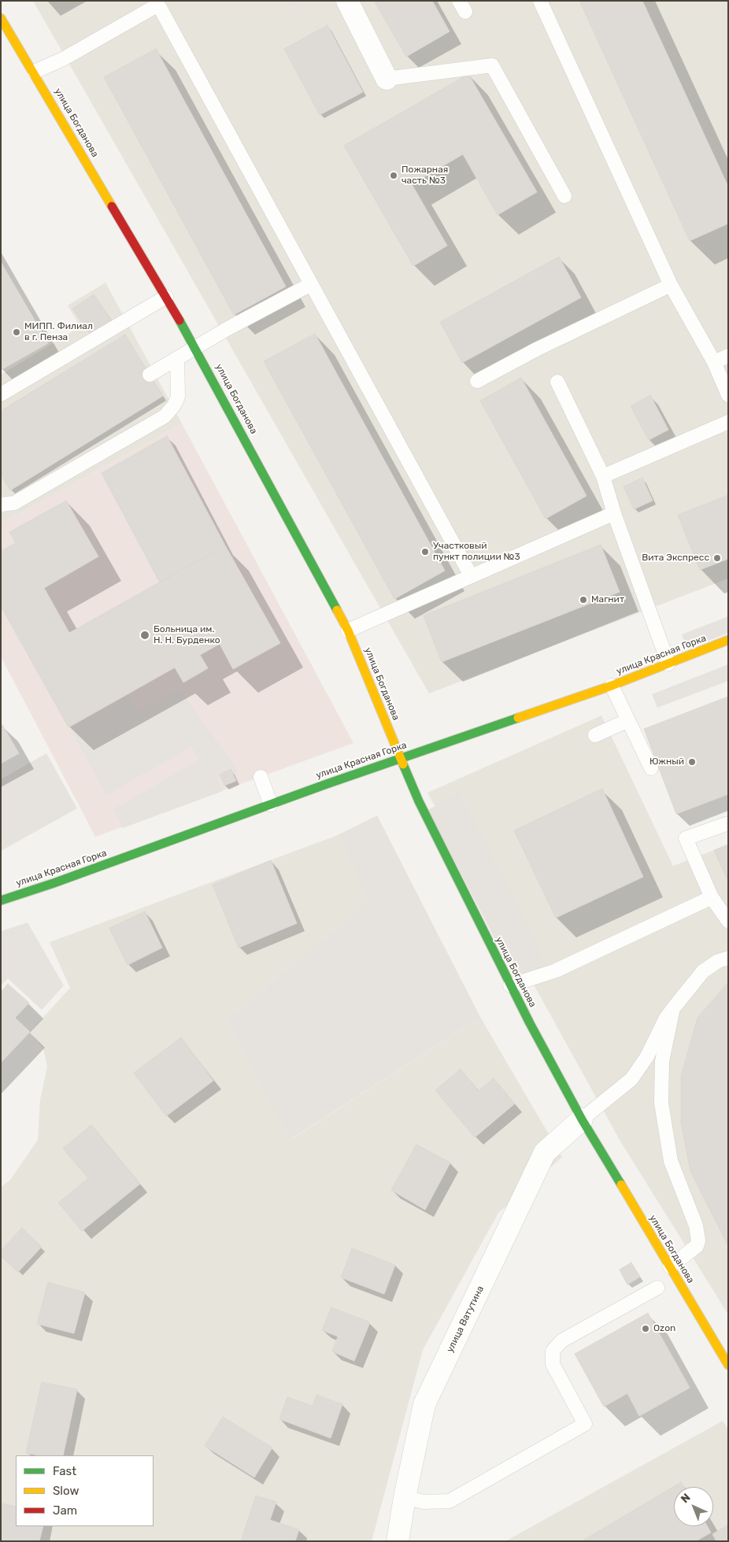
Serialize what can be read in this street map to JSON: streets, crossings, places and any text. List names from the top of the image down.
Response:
{
  "streets": {
    "street": ["улица Богданова", "улица Красная Горка", "улица Ватутина"]
  },
  "crossings": [
    ["улица Богданова", "улица Красная Горка"],
    ["улица Богданова", "улица Ватутина"]
  ],
  "places": [
    "Пожарная часть №3",
    "МИПП. Филиал в г. Пенза",
    "Участковый пункт полиции №3",
    "Вита Экспресс",
    "Магнит",
    "Больница им. Н. Н. Бурденко",
    "Южный",
    "Ozon"
  ],
  "legend": ["Fast", "Slow", "Jam"],
  "north": "top left"
}
